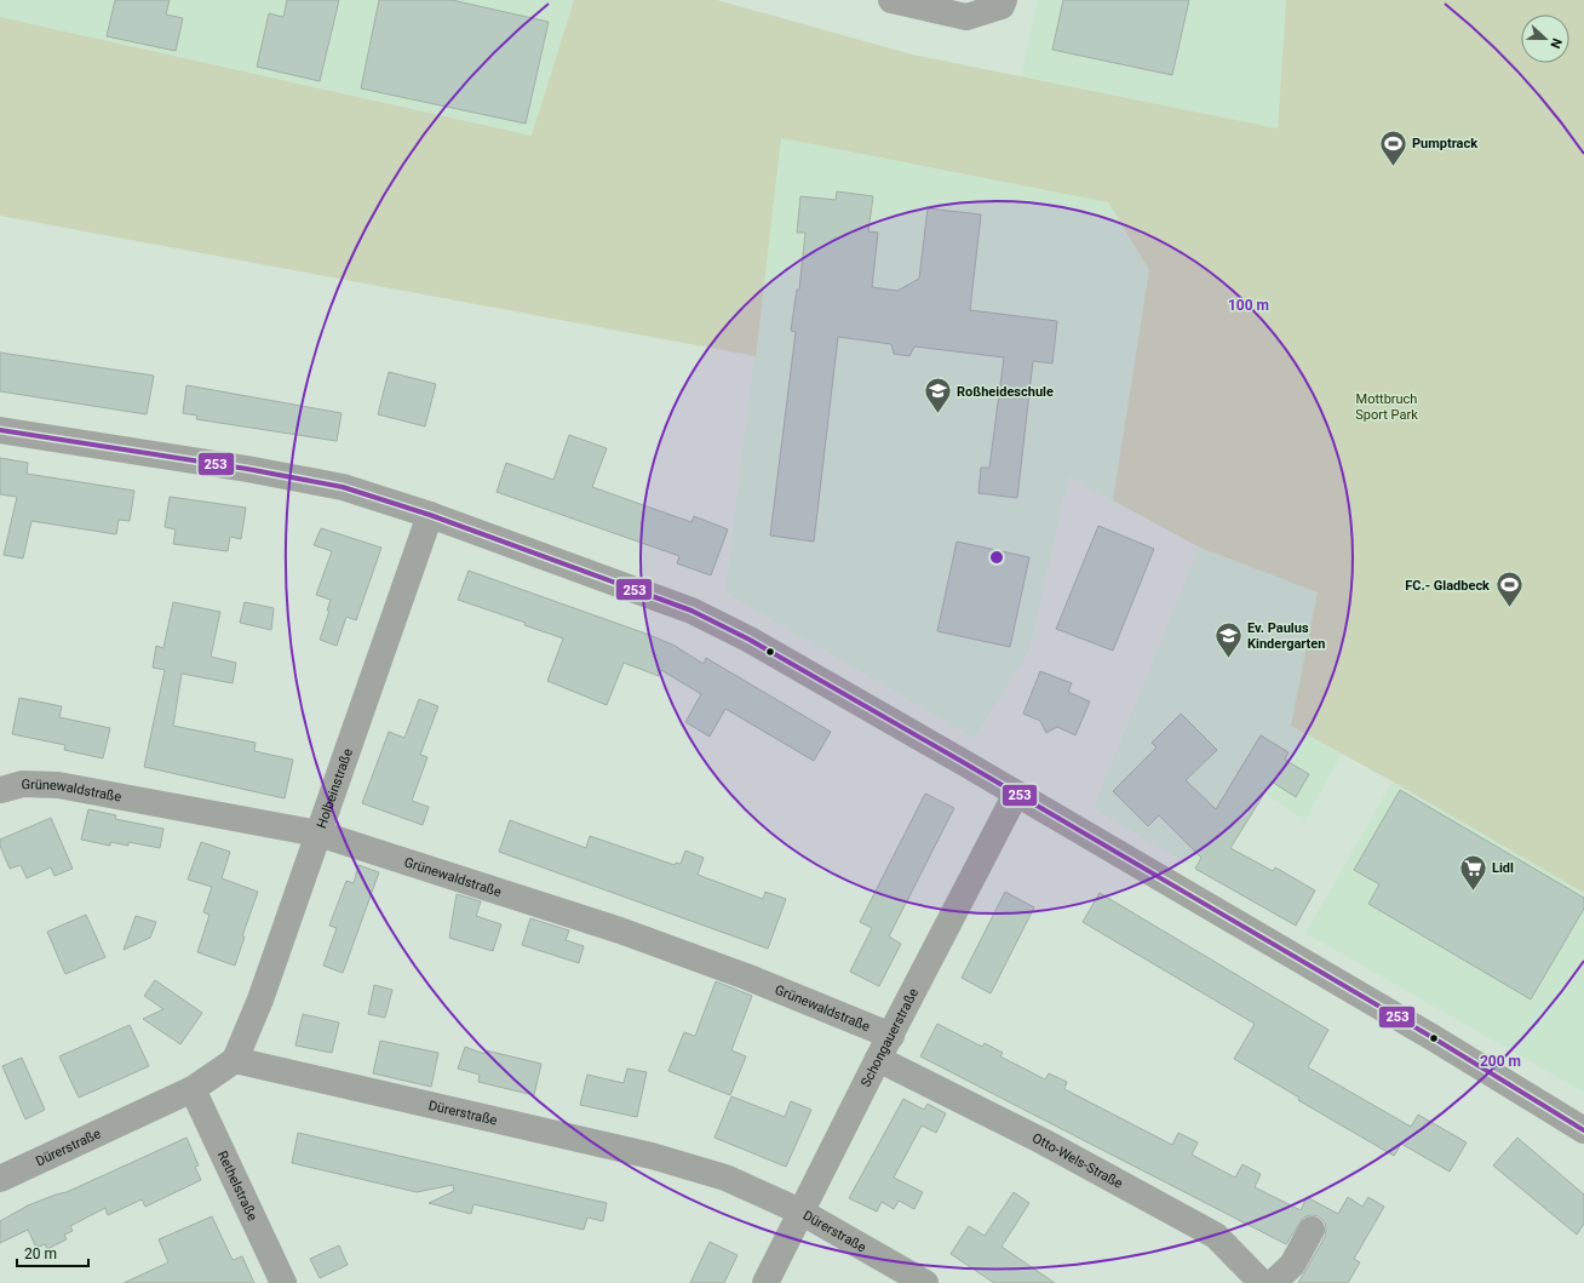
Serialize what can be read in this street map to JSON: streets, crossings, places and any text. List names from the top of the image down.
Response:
{
  "streets": {
    "street": [
      "Holbeinstraße",
      "Grünewaldstraße",
      "Schongauerstraße",
      "Dürerstraße",
      "Otto-Wels-Straße",
      "Rethelstraße"
    ]
  },
  "crossings": [
    ["Holbeinstraße", "Grünewaldstraße"],
    ["Holbeinstraße", "Dürerstraße"],
    ["Grünewaldstraße", "Schongauerstraße"],
    ["Schongauerstraße", "Dürerstraße"],
    ["Schongauerstraße", "Otto-Wels-Straße"],
    ["Dürerstraße", "Rethelstraße"]
  ],
  "parks": ["Mottbruch Sport Park"],
  "places": {
    "sports": ["Pumptrack", "FC.- Gladbeck"],
    "school or university": ["Roßheideschule", "Ev. Paulus Kindergarten"],
    "supermarket": ["Lidl"]
  },
  "lines": ["transit line 253"],
  "scale_bar": "20 m",
  "north": "right",
  "rings": ["100 m", "200 m"]
}
